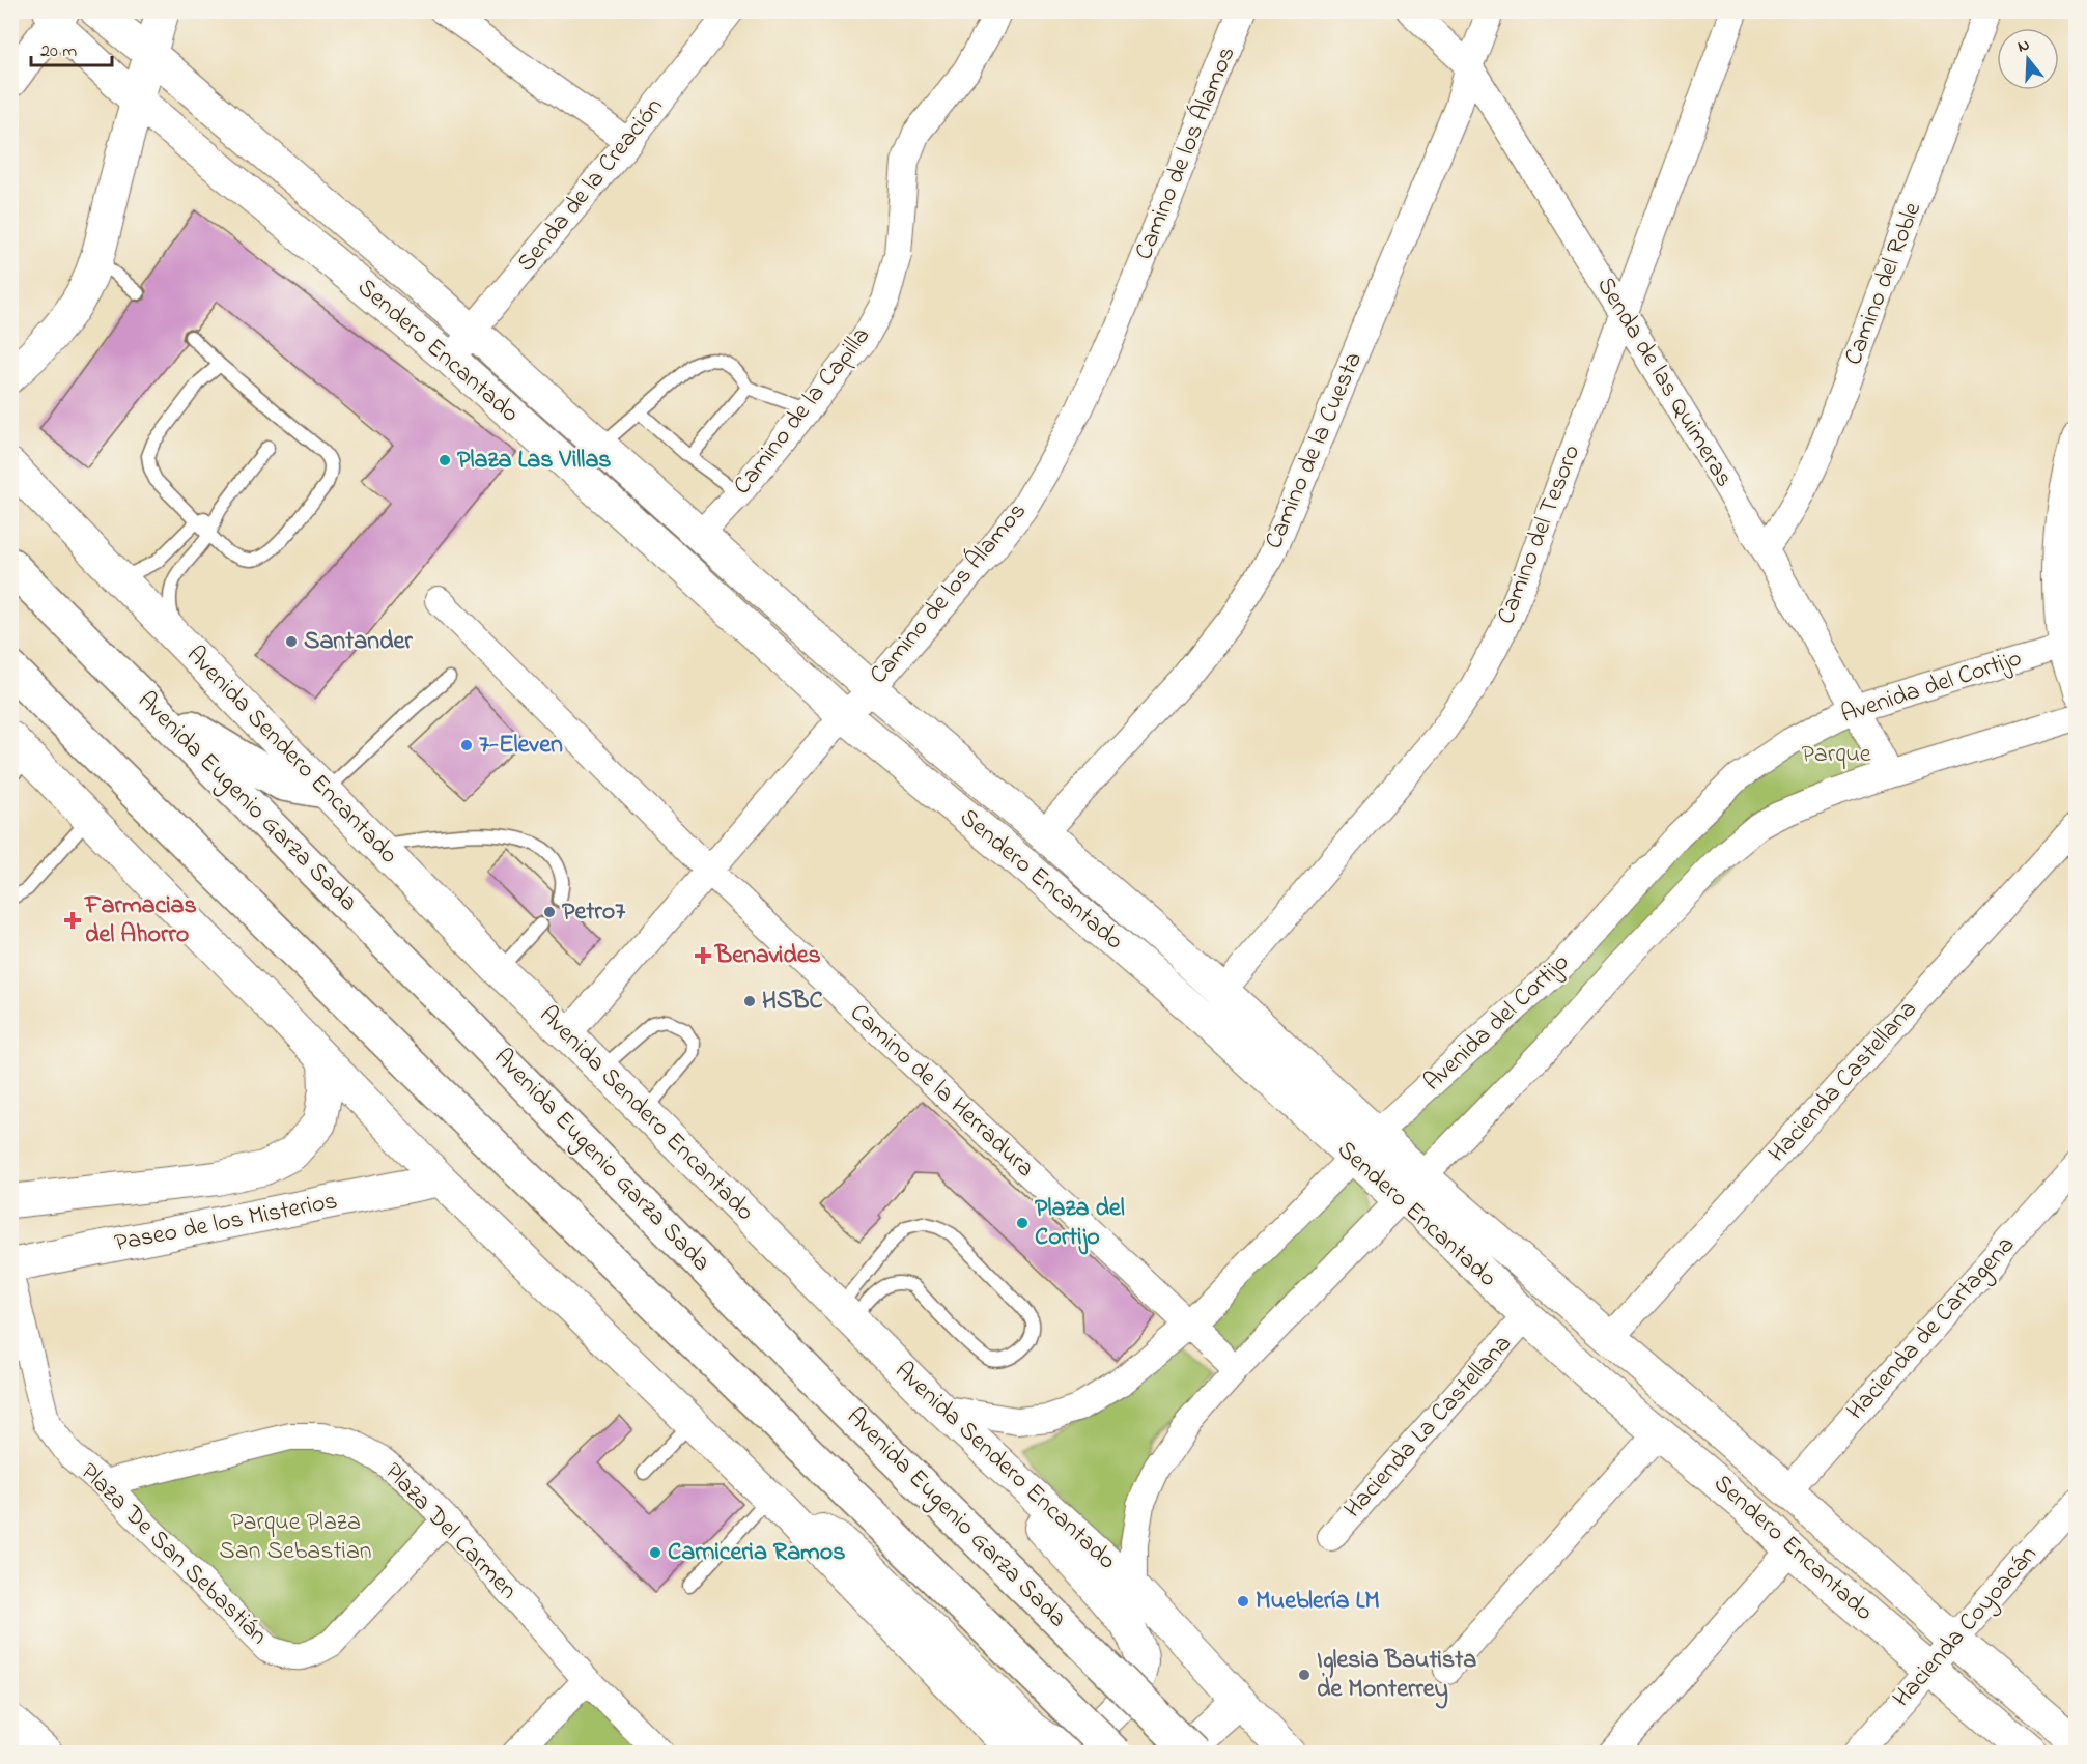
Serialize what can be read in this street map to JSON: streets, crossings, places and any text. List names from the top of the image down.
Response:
{
  "streets": {
    "highway": ["Avenida Eugenio Garza Sada"],
    "street": [
      "Camino de los Álamos",
      "Senda de la Creación",
      "Camino del Roble",
      "Sendero Encantado",
      "Senda de las Quimeras",
      "Camino de la Capilla",
      "Camino de la Cuesta",
      "Camino del Tesoro",
      "Avenida del Cortijo",
      "Avenida Sendero Encantado",
      "Hacienda Castellana",
      "Camino de la Herradura",
      "Paseo de los Misterios",
      "Hacienda de Cartagena",
      "Hacienda La Castellana",
      "Plaza Del Carmen",
      "Plaza De San Sebastián",
      "Hacienda Coyoacán"
    ]
  },
  "crossings": [
    ["Camino de los Álamos", "Sendero Encantado"],
    ["Camino de los Álamos", "Avenida Sendero Encantado"],
    ["Camino de los Álamos", "Camino de la Herradura"],
    ["Senda de la Creación", "Sendero Encantado"],
    ["Camino del Roble", "Senda de las Quimeras"],
    ["Sendero Encantado", "Camino de la Capilla"],
    ["Sendero Encantado", "Camino de la Cuesta"],
    ["Sendero Encantado", "Camino del Tesoro"],
    ["Sendero Encantado", "Avenida del Cortijo"],
    ["Sendero Encantado", "Hacienda Castellana"],
    ["Sendero Encantado", "Hacienda de Cartagena"],
    ["Sendero Encantado", "Hacienda La Castellana"],
    ["Sendero Encantado", "Hacienda Coyoacán"],
    ["Senda de las Quimeras", "Camino de la Cuesta"],
    ["Senda de las Quimeras", "Camino del Tesoro"],
    ["Senda de las Quimeras", "Avenida del Cortijo"],
    ["Avenida del Cortijo", "Avenida Sendero Encantado"],
    ["Avenida del Cortijo", "Camino de la Herradura"],
    ["Plaza Del Carmen", "Plaza De San Sebastián"]
  ],
  "parks": ["Parque", "Parque Plaza San Sebastian"],
  "places": {
    "other": [
      "Plaza Las Villas",
      "Santander",
      "7-Eleven",
      "Petro7",
      "HSBC",
      "Plaza del Cortijo",
      "Carniceria Ramos",
      "Mueblería LM",
      "Iglesia Bautista de Monterrey"
    ],
    "health": ["Farmacias del Ahorro", "Benavides"]
  },
  "scale_bar": "20 m",
  "north": "top"
}
